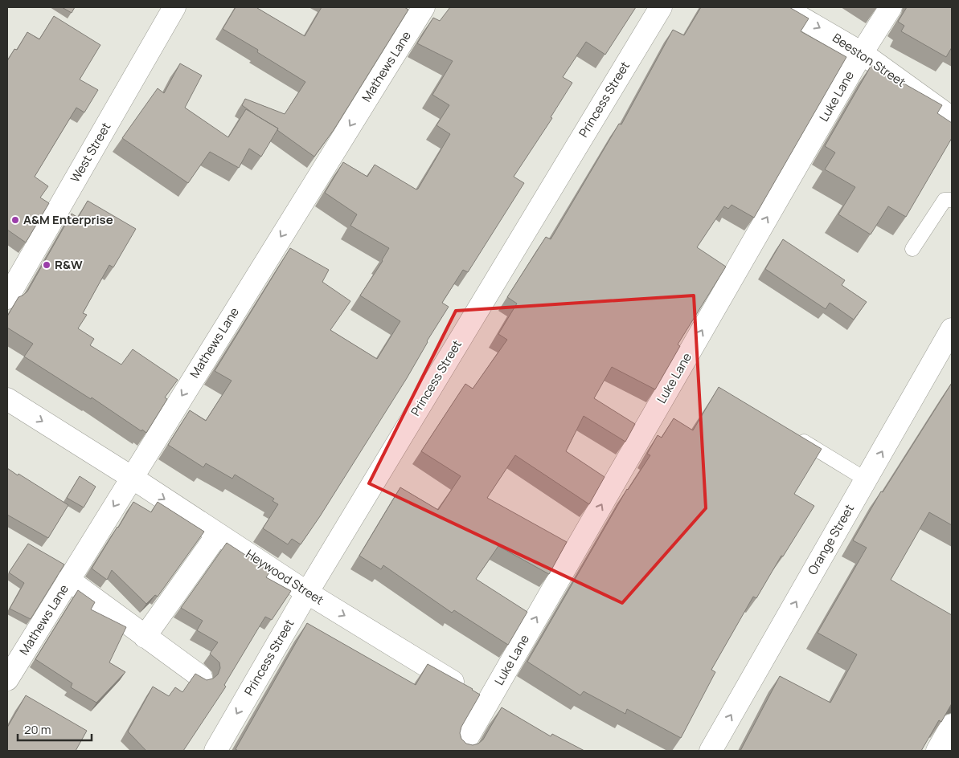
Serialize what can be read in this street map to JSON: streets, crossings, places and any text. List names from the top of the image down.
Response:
{
  "streets": {
    "street": [
      "Beeston Street",
      "Mathews Lane",
      "Luke Lane",
      "Princess Street",
      "West Street",
      "Orange Street",
      "Heywood Street"
    ]
  },
  "crossings": [
    ["Beeston Street", "Luke Lane"],
    ["Mathews Lane", "Heywood Street"],
    ["Luke Lane", "Heywood Street"],
    ["Princess Street", "Heywood Street"]
  ],
  "one_way": [
    "Beeston Street",
    "Mathews Lane",
    "Luke Lane",
    "Orange Street",
    "Heywood Street"
  ],
  "places": ["A&M Enterprise", "R&W"],
  "scale_bar": "20 m"
}
